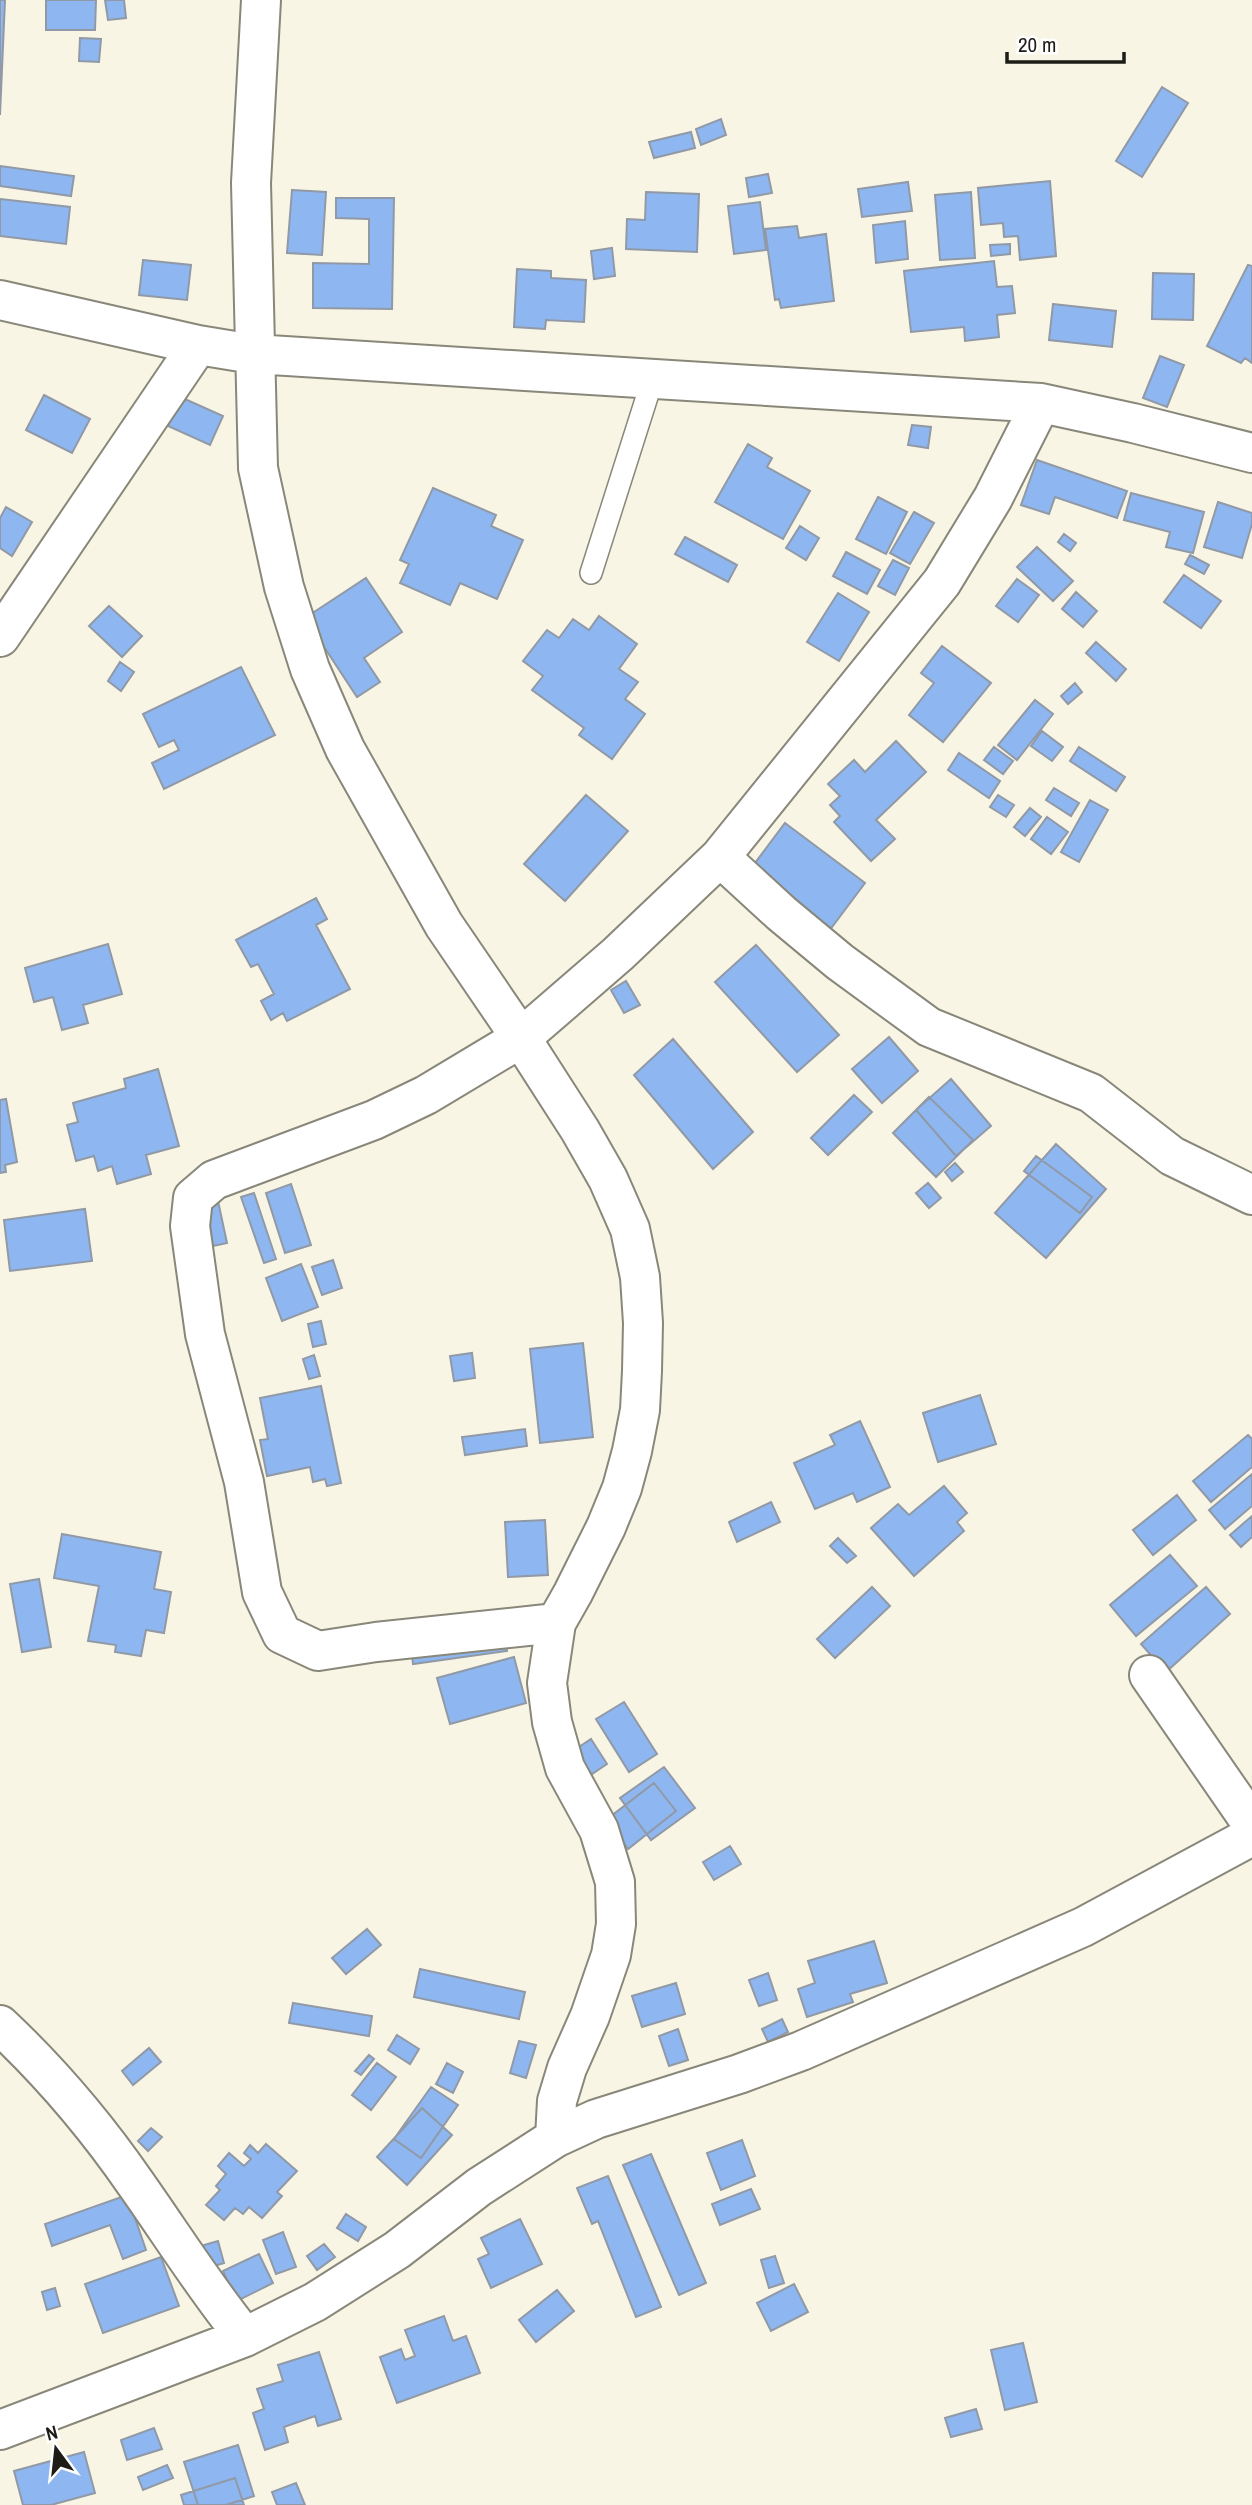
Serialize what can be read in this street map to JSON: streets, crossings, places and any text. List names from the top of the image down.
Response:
{
  "scale_bar": "20 m",
  "north": "top"
}
